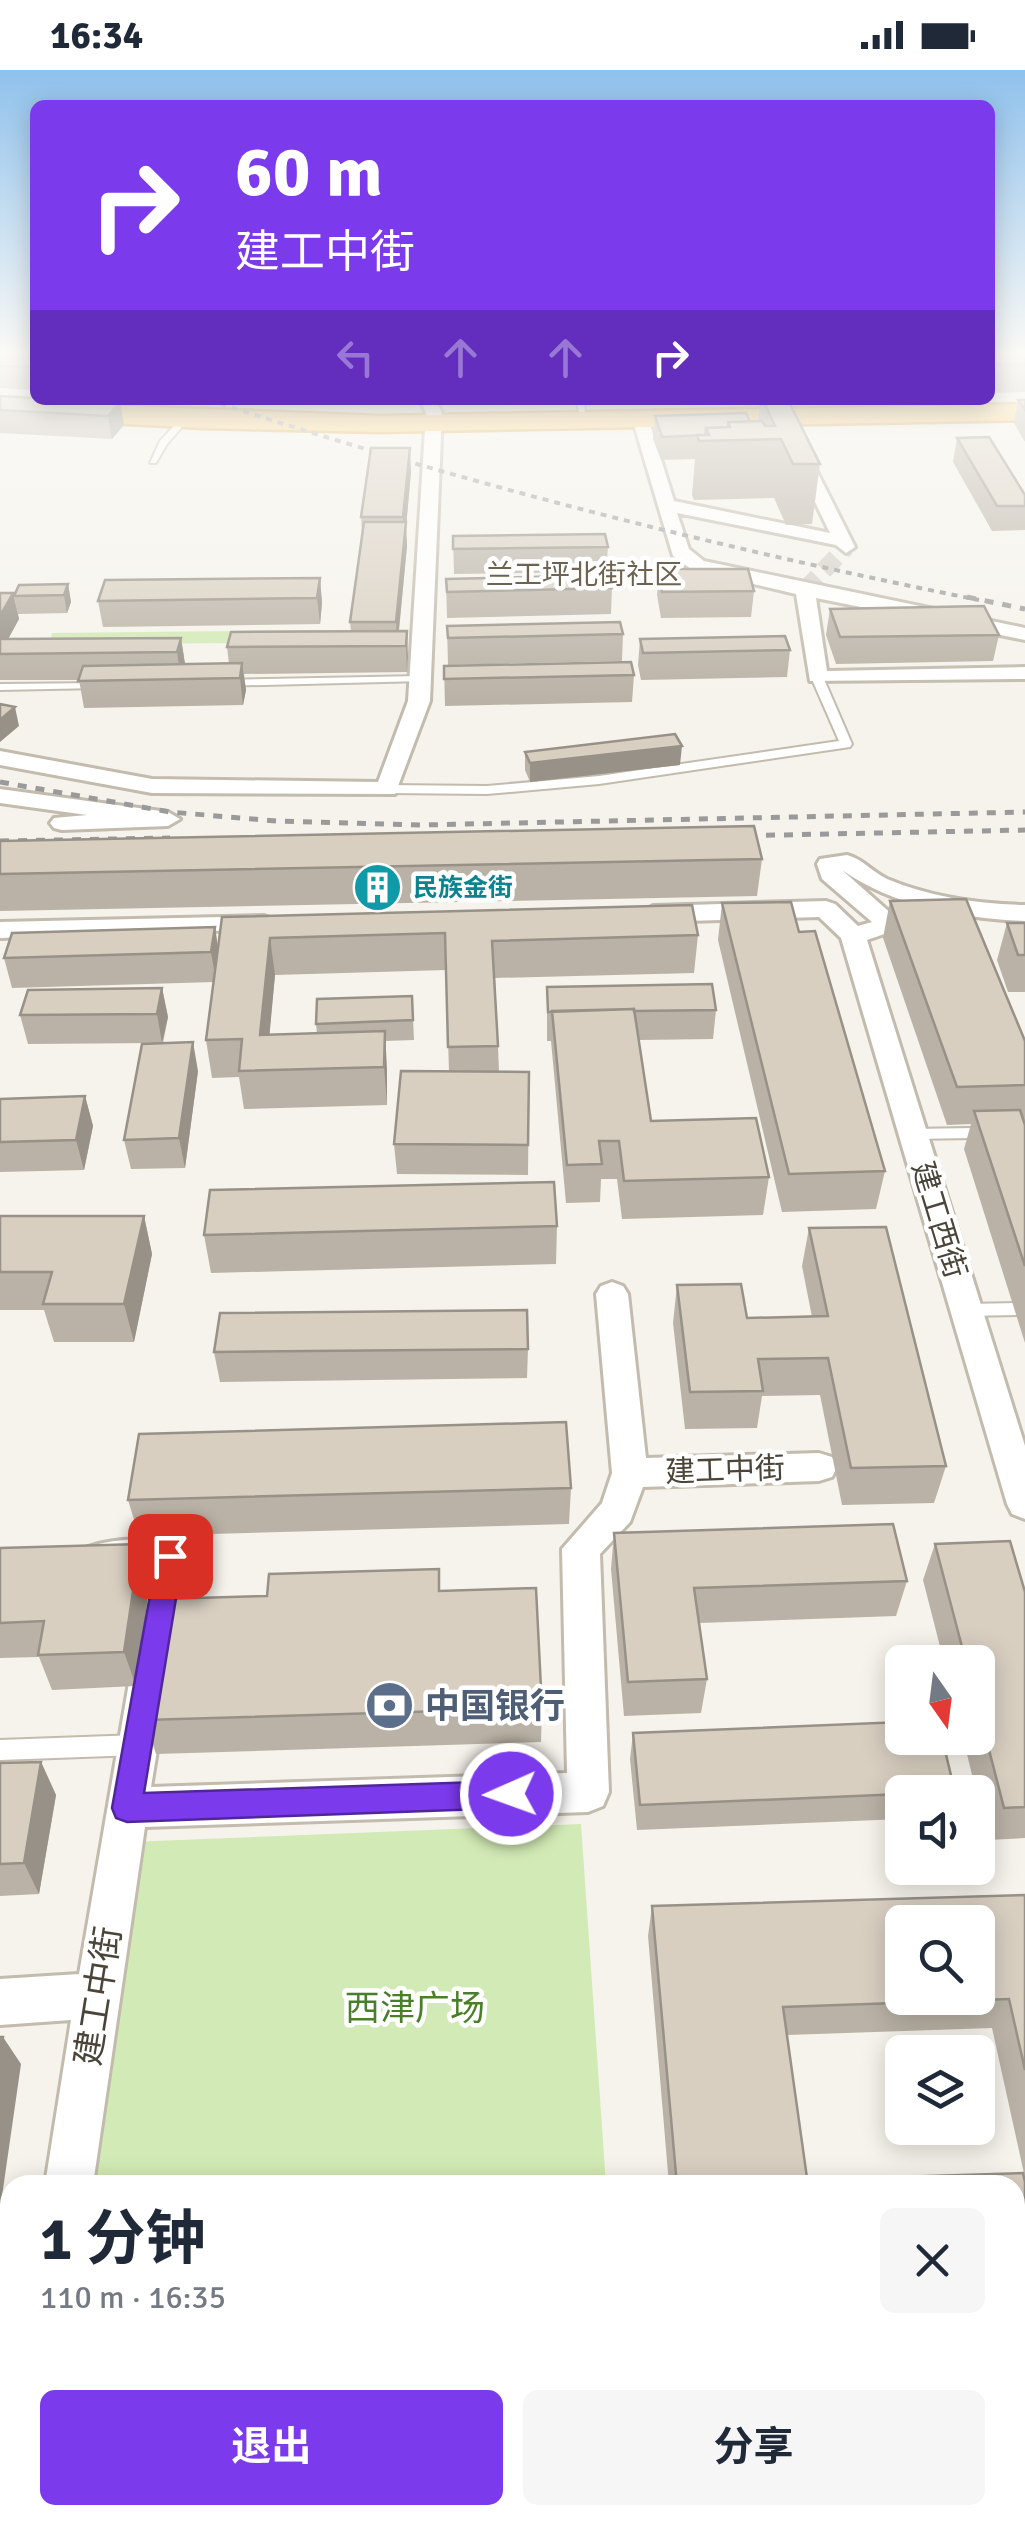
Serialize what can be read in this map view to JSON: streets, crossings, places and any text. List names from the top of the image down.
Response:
{
  "streets": {
    "street": ["建工西街", "建工中街"]
  },
  "districts": ["兰工坪北街社区"],
  "parks": ["西津广场"],
  "places": {
    "building": ["民族金街"],
    "bank": ["中国银行"]
  },
  "north": "bottom",
  "page": {
    "status": "16:34",
    "turn": ["60 m", "建工中街"],
    "heading": ["1 分钟", "110 m · 16:35"],
    "buttons": ["退出", "分享"]
  }
}
